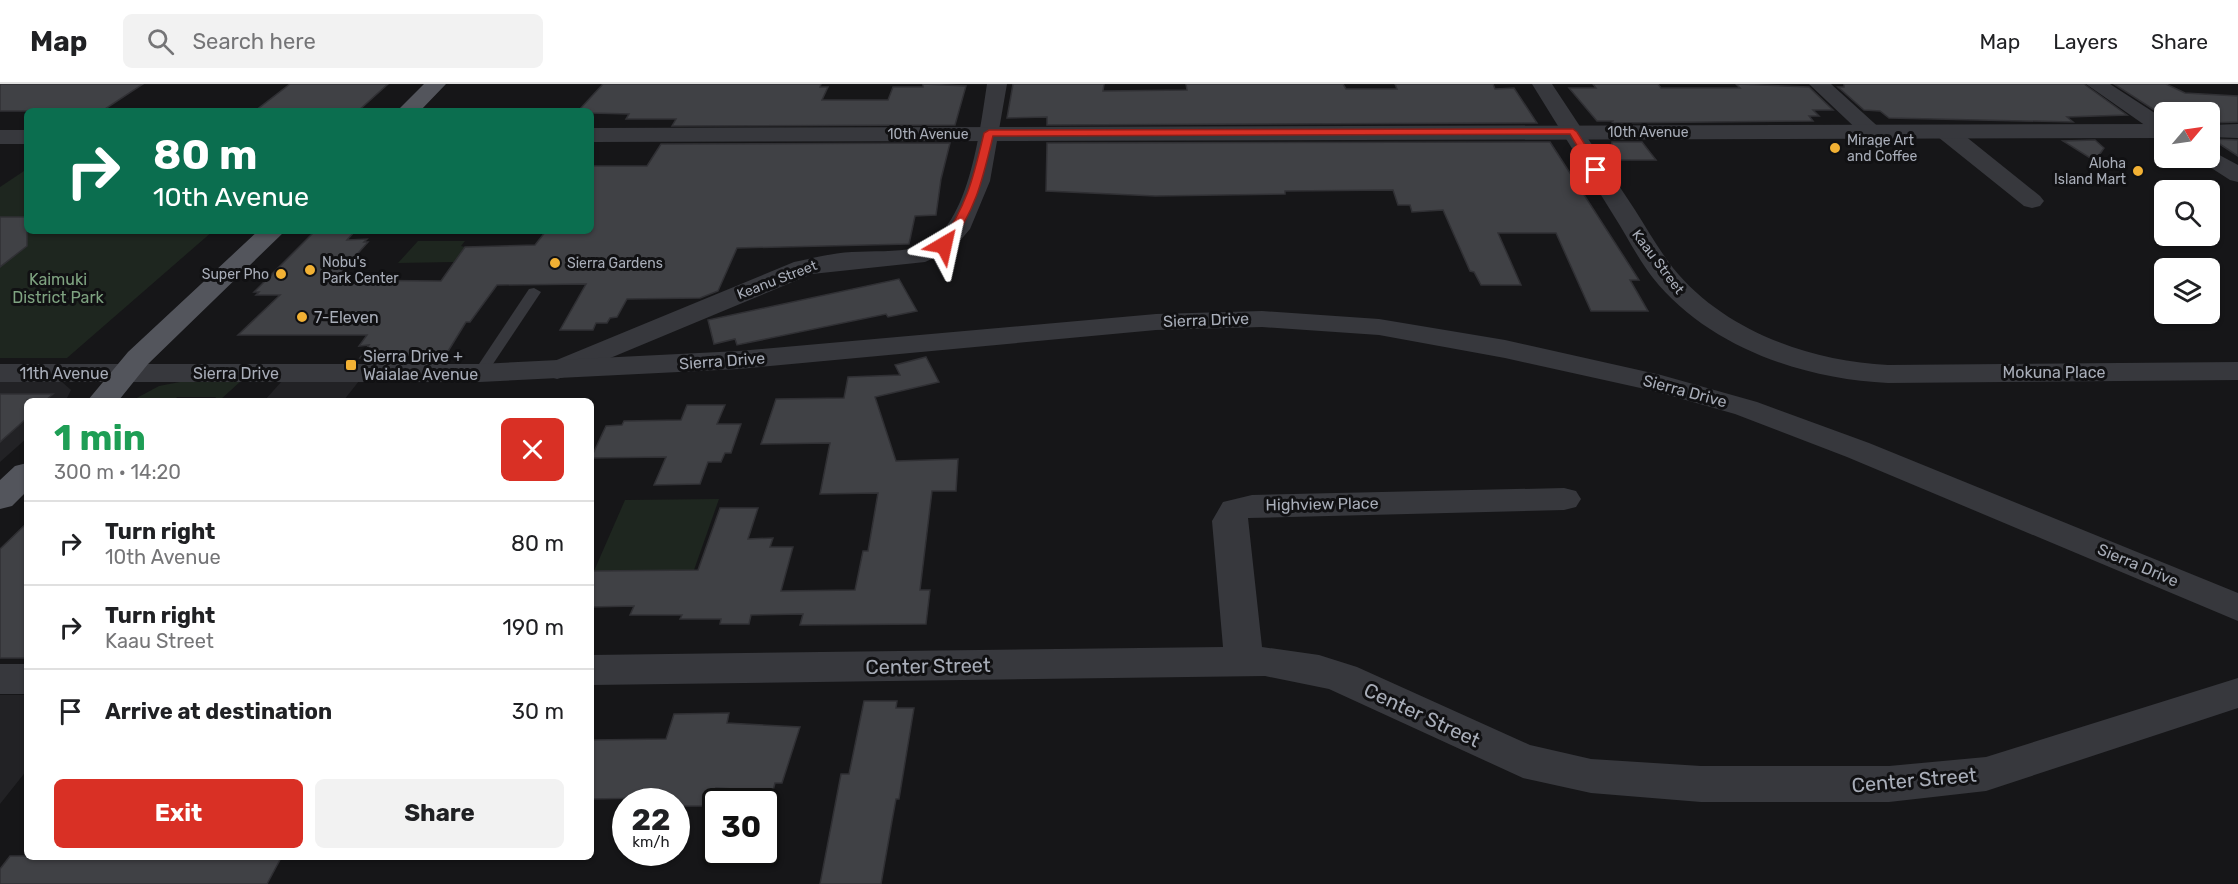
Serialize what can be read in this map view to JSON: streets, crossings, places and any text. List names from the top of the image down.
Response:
{
  "streets": {
    "street": [
      "10th Avenue",
      "Kaau Street",
      "Keanu Street",
      "Sierra Drive",
      "Mokuna Place",
      "11th Avenue",
      "Highview Place",
      "Center Street"
    ]
  },
  "crossings": [
    ["10th Avenue", "Kaau Street"],
    ["10th Avenue", "Keanu Street"],
    ["Kaau Street", "Mokuna Place"],
    ["Keanu Street", "Sierra Drive"],
    ["Sierra Drive", "11th Avenue"],
    ["Highview Place", "Center Street"]
  ],
  "parks": ["Kaimuki District Park"],
  "places": {
    "other": [
      "Mirage Art and Coffee",
      "Aloha Island Mart",
      "Sierra Gardens",
      "Nobu's Park Center",
      "Super Pho",
      "7-Eleven"
    ],
    "transit": ["Sierra Drive + Waialae Avenue"]
  },
  "north": "top right",
  "page": {
    "header": "Map",
    "search": "Search here",
    "nav": ["Map", "Layers", "Share"],
    "turn": ["80 m", "10th Avenue"],
    "heading": ["1 min", "300 m · 14:20"],
    "list": [
      {
        "name": "Turn right",
        "note": "10th Avenue",
        "value": "80 m"
      },
      {
        "name": "Turn right",
        "note": "Kaau Street",
        "value": "190 m"
      },
      {
        "name": "Arrive at destination",
        "value": "30 m"
      }
    ],
    "buttons": ["Exit", "Share"],
    "speed": "22 km/h",
    "limit": "30"
  }
}
